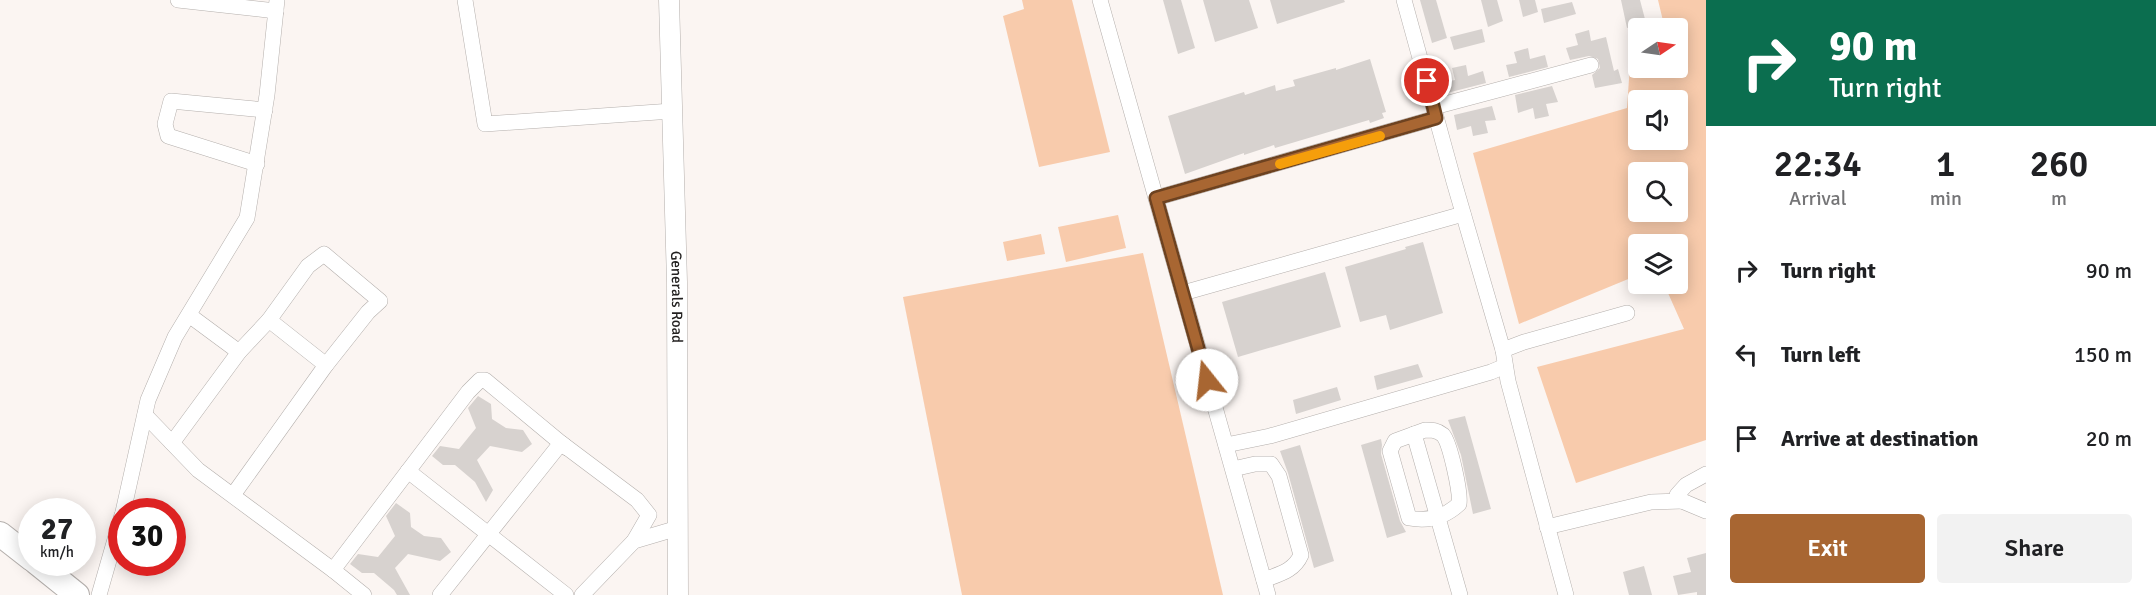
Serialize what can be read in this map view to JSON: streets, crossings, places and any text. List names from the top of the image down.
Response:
{
  "streets": {
    "street": ["Generals Road"]
  },
  "north": "right",
  "page": {
    "turn": ["90 m", "Turn right"],
    "eta": [
      "22:34",
      "Arrival",
      "1",
      "min",
      "260",
      "m"
    ],
    "list": [
      {
        "name": "Turn right",
        "value": "90 m"
      },
      {
        "name": "Turn left",
        "value": "150 m"
      },
      {
        "name": "Arrive at destination",
        "value": "20 m"
      }
    ],
    "speed": "27 km/h",
    "limit": "30",
    "buttons": ["Exit", "Share"]
  }
}
